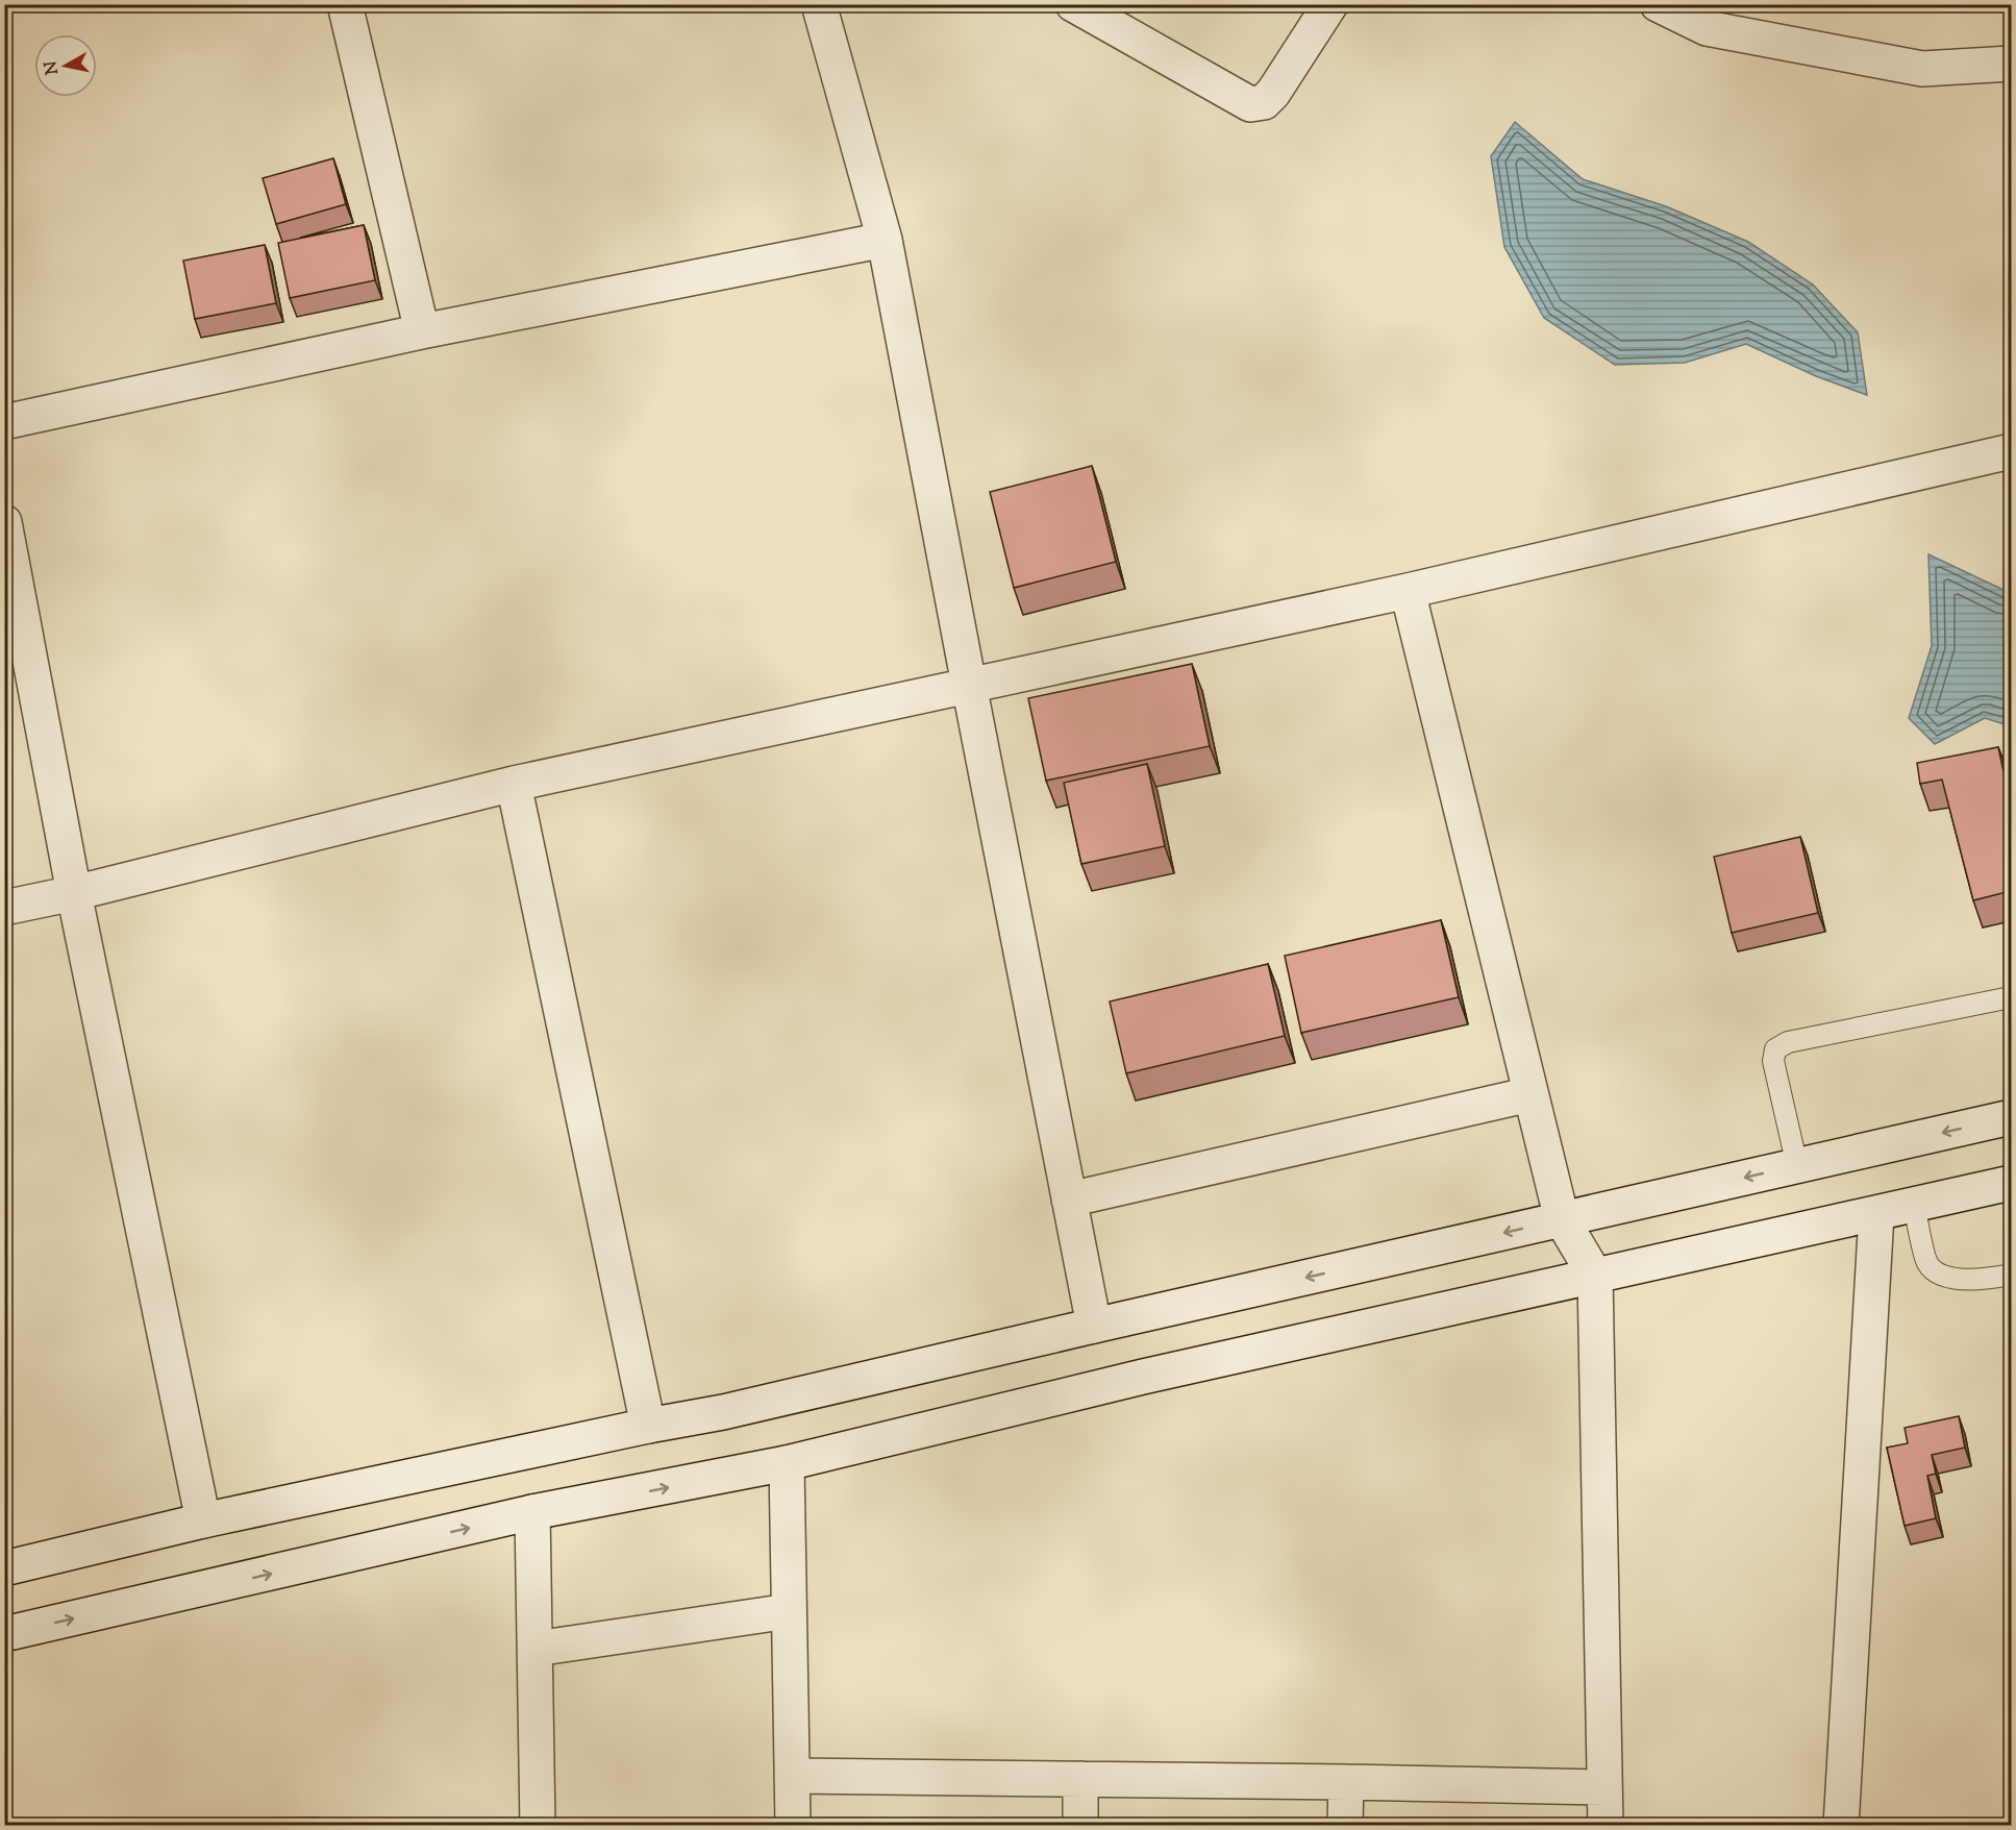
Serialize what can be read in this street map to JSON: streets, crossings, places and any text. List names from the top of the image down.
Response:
{
  "north": "left"
}
